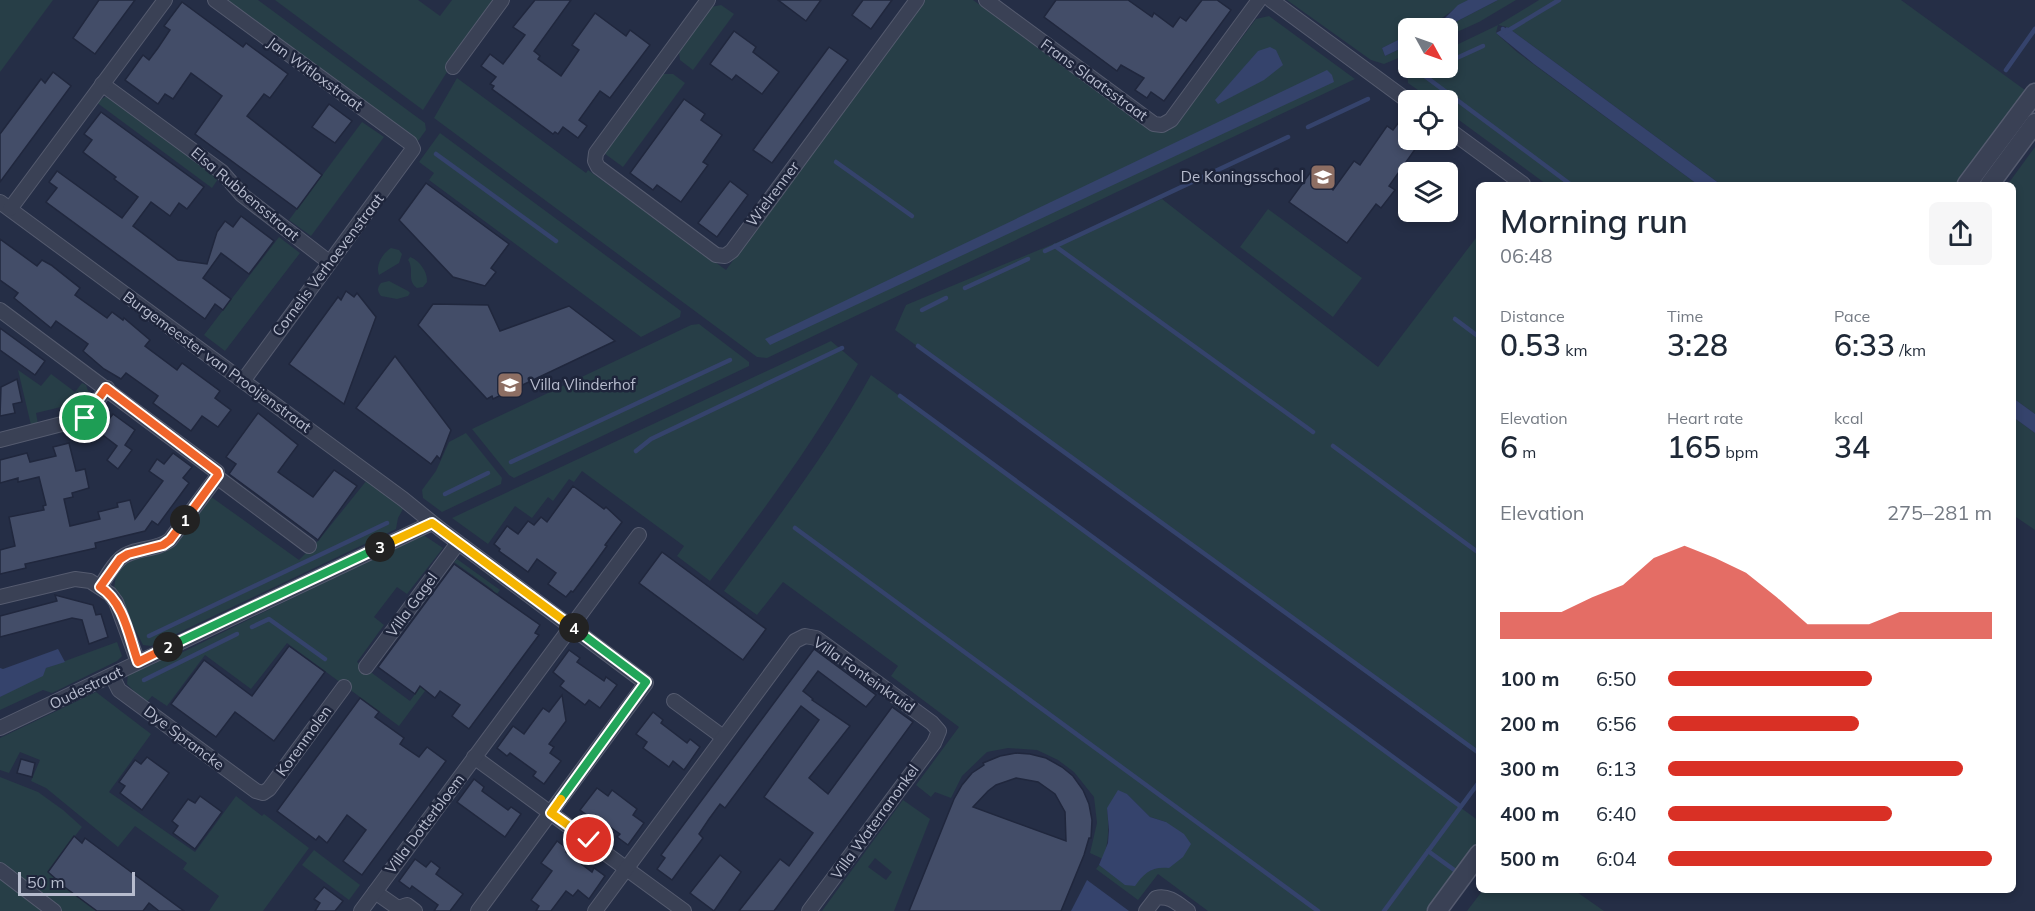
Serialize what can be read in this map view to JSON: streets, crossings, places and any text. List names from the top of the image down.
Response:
{
  "streets": {
    "street": [
      "Jan Witloxstraat",
      "Frans Slaatsstraat",
      "Elsa Rubbensstraat",
      "Wielrenner",
      "Cornelis Verhoevenstraat",
      "Burgemeester van Prooijenstraat",
      "Villa Gagel",
      "Villa Fonteinkruid",
      "Oudestraat",
      "Dye Sprancke",
      "Korenmolen",
      "Villa Waterranonkel",
      "Villa Dotterbloem"
    ]
  },
  "crossings": [
    ["Jan Witloxstraat", "Cornelis Verhoevenstraat"],
    ["Elsa Rubbensstraat", "Cornelis Verhoevenstraat"],
    ["Cornelis Verhoevenstraat", "Burgemeester van Prooijenstraat"],
    ["Burgemeester van Prooijenstraat", "Oudestraat"],
    ["Villa Fonteinkruid", "Villa Waterranonkel"],
    ["Oudestraat", "Dye Sprancke"],
    ["Dye Sprancke", "Korenmolen"]
  ],
  "places": {
    "school or university": ["De Koningsschool", "Villa Vlinderhof"]
  },
  "scale_bar": "50 m",
  "north": "bottom right",
  "page": {
    "heading": ["Morning run", "06:48"],
    "stats": [
      ["Distance", "0.53 km"],
      ["Time", "3:28"],
      ["Pace", "6:33 /km"],
      ["Elevation", "6 m"],
      ["Heart rate", "165 bpm"],
      ["kcal", "34"]
    ],
    "chart": ["Elevation", "275–281 m"],
    "pins": [
      "1",
      "3",
      "4",
      "2"
    ],
    "list": [
      {
        "name": "100 m",
        "note": "6:50"
      },
      {
        "name": "200 m",
        "note": "6:56"
      },
      {
        "name": "300 m",
        "note": "6:13"
      },
      {
        "name": "400 m",
        "note": "6:40"
      },
      {
        "name": "500 m",
        "note": "6:04"
      }
    ],
    "scale": "50 m"
  }
}
